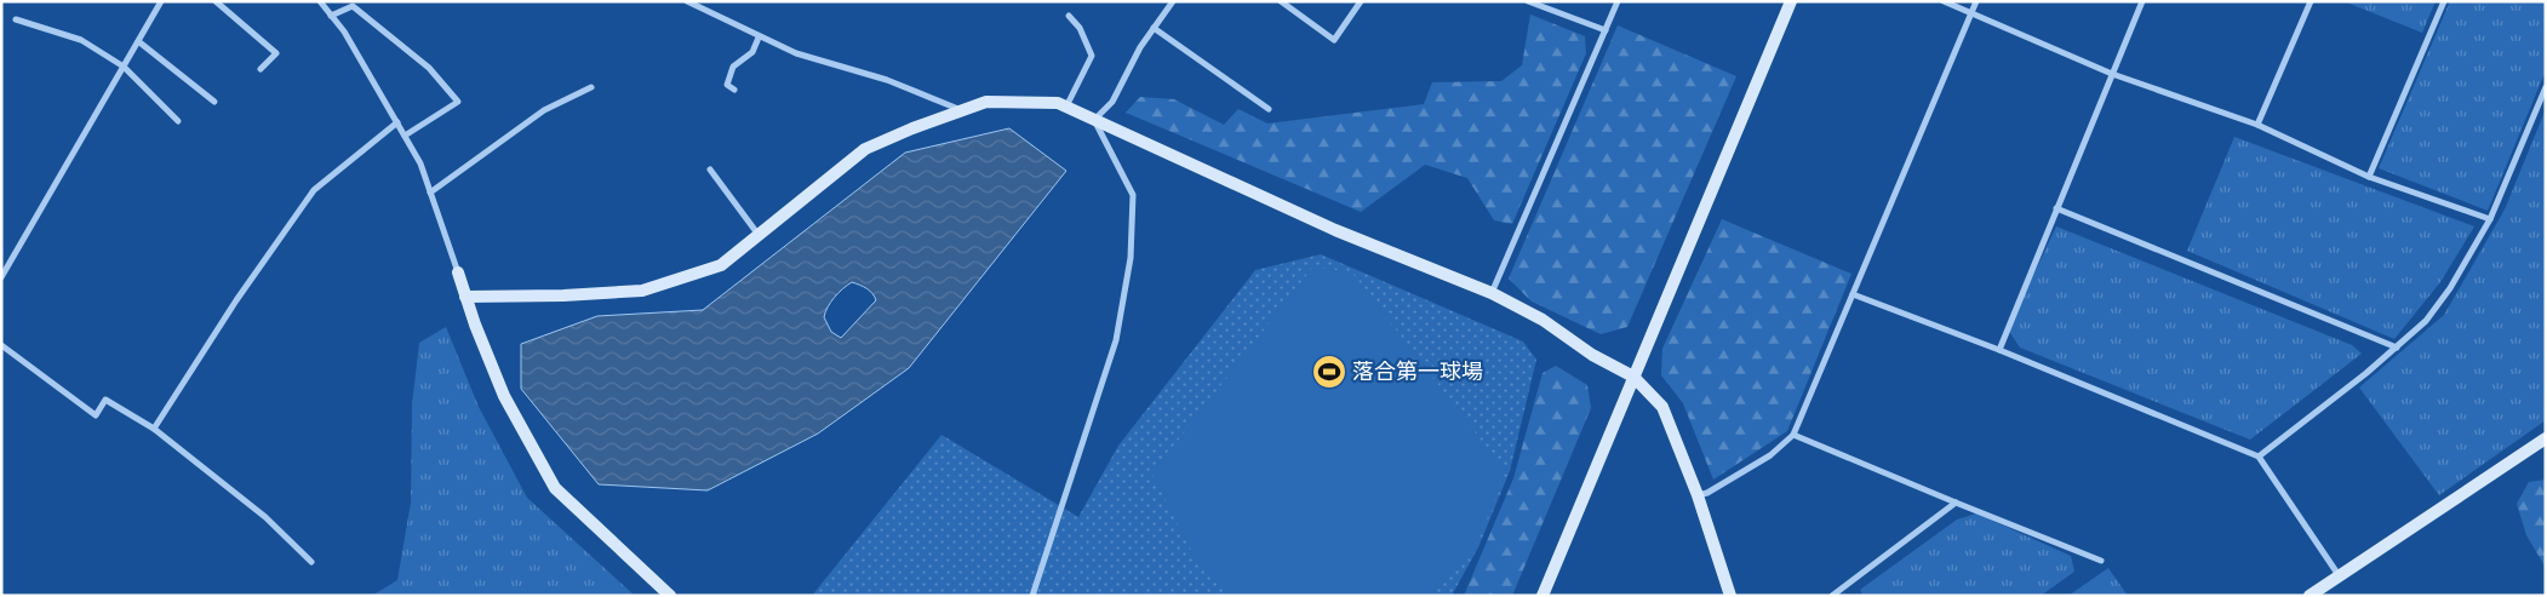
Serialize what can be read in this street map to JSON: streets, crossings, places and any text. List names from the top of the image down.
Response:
{
  "places": {
    "sports": ["落合第一球場"]
  }
}
